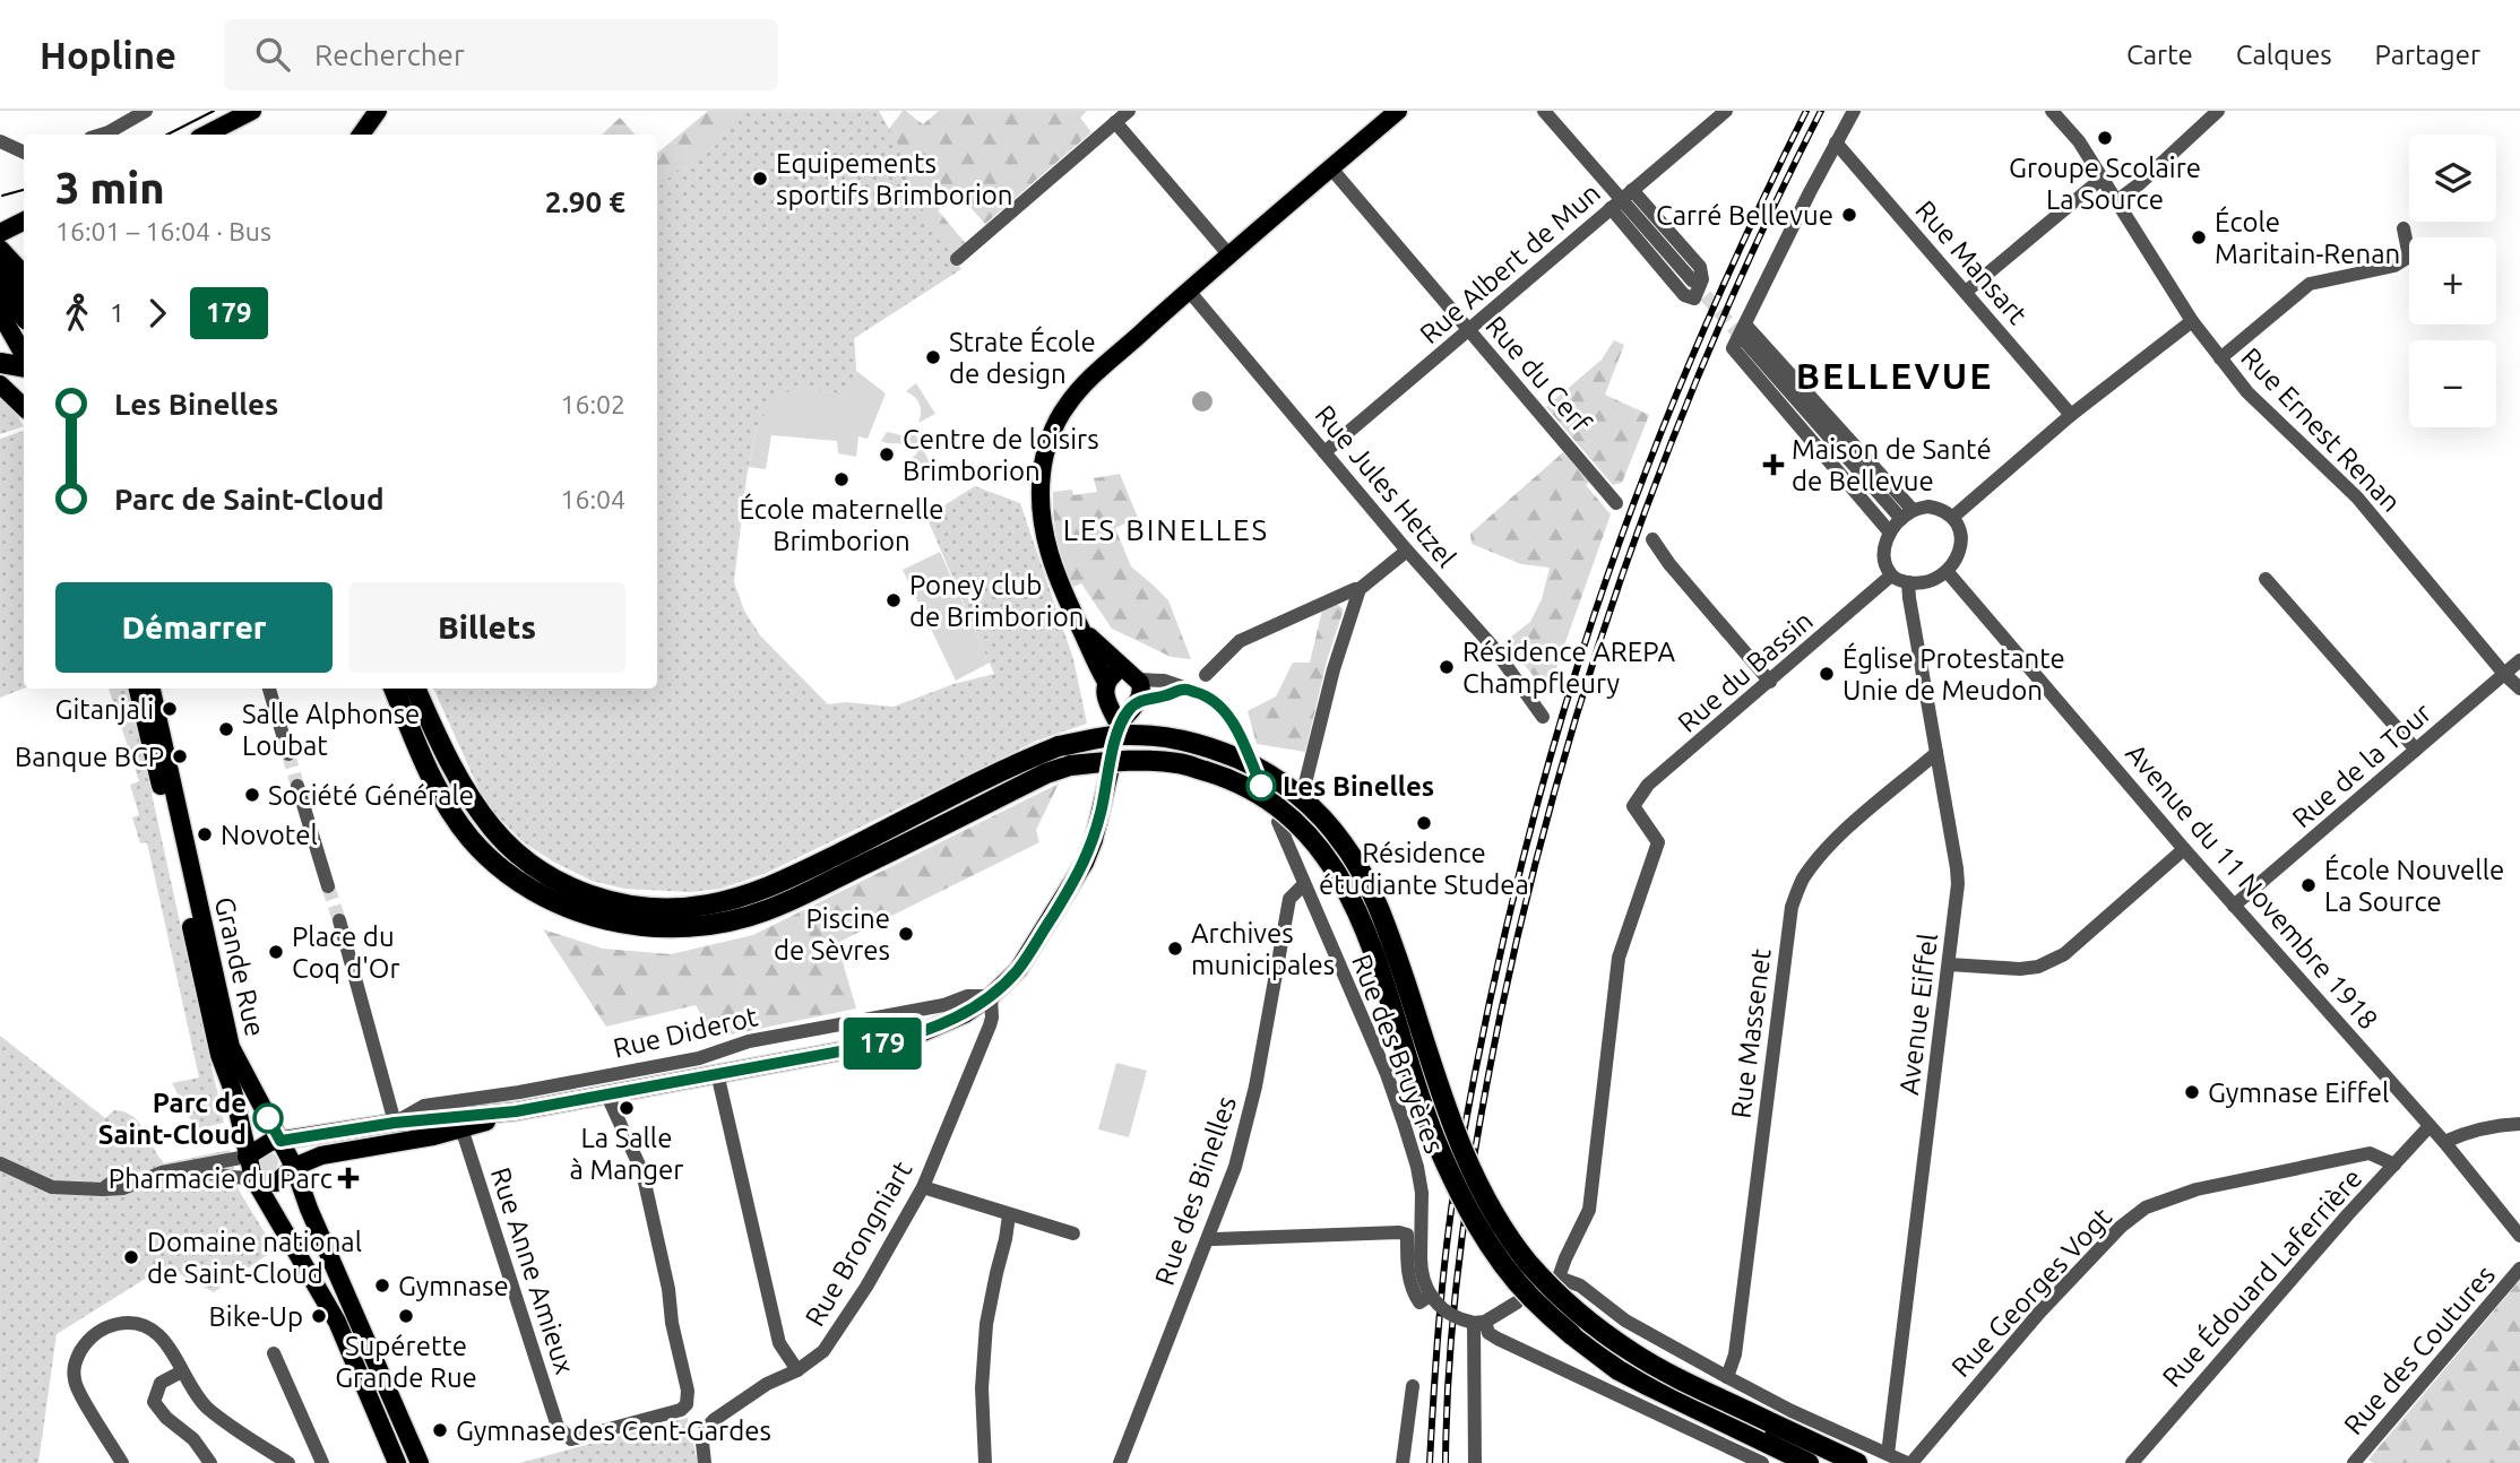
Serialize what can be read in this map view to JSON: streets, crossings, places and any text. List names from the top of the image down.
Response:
{
  "streets": {
    "main road": ["Grande Rue"],
    "street": [
      "Rue Mansart",
      "Rue Albert de Mun",
      "Rue du Cerf",
      "Rue Ernest Renan",
      "Rue Jules Hetzel",
      "Rue du Bassin",
      "Rue de la Tour",
      "Avenue du 11 Novembre 1918",
      "Avenue Eiffel",
      "Rue Diderot",
      "Rue Massenet",
      "Rue des Bruyères",
      "Rue des Binelles",
      "Rue Brongniart",
      "Rue Anne Amieux",
      "Rue Édouard Laferrière",
      "Rue Georges Vogt",
      "Rue des Coutures"
    ]
  },
  "crossings": [
    ["Rue Albert de Mun", "Rue du Cerf"],
    ["Rue Albert de Mun", "Rue Jules Hetzel"],
    ["Rue Ernest Renan", "Rue de la Tour"],
    ["Rue du Bassin", "Avenue du 11 Novembre 1918"],
    ["Rue du Bassin", "Avenue Eiffel"],
    ["Rue du Bassin", "Rue Massenet"],
    ["Rue de la Tour", "Avenue du 11 Novembre 1918"],
    ["Avenue du 11 Novembre 1918", "Avenue Eiffel"],
    ["Avenue du 11 Novembre 1918", "Rue Édouard Laferrière"],
    ["Avenue Eiffel", "Rue Massenet"],
    ["Rue Diderot", "Rue Brongniart"],
    ["Rue des Bruyères", "Rue des Binelles"],
    ["Rue Édouard Laferrière", "Rue Georges Vogt"]
  ],
  "districts": ["BELLEVUE", "LES BINELLES"],
  "places": {
    "other": [
      "Groupe Scolaire La Source",
      "Equipements sportifs Brimborion",
      "Carré Bellevue",
      "École Maritain-Renan",
      "Strate École de design",
      "Centre de loisirs Brimborion",
      "École maternelle Brimborion",
      "Poney club de Brimborion",
      "Résidence AREPA Champfleury",
      "Église Protestante Unie de Meudon",
      "Gitanjali",
      "Salle Alphonse Loubat",
      "Banque BCP",
      "Les Binelles",
      "Société Générale",
      "Résidence étudiante Studea",
      "Novotel",
      "École Nouvelle La Source",
      "Piscine de Sèvres",
      "Archives municipales",
      "Place du Coq d'Or",
      "Gymnase Eiffel",
      "La Salle à Manger",
      "Parc de Saint-Cloud",
      "Domaine national de Saint-Cloud",
      "Gymnase",
      "Bike-Up",
      "Supérette Grande Rue",
      "Gymnase des Cent-Gardes"
    ],
    "health": ["Maison de Santé de Bellevue", "Pharmacie du Parc"]
  },
  "lines": ["bus line 179"],
  "page": {
    "header": "Hopline",
    "search": "Rechercher",
    "nav": ["Carte", "Calques", "Partager"],
    "on_map": "179",
    "map_buttons": ["+", "−"],
    "heading": ["3 min", "16:01 – 16:04 · Bus", "2.90 €"],
    "legs": ["1", "179"],
    "list": [
      {
        "name": "Les Binelles",
        "value": "16:02"
      },
      {
        "name": "Parc de Saint-Cloud",
        "value": "16:04"
      }
    ],
    "buttons": ["Démarrer", "Billets"]
  }
}
